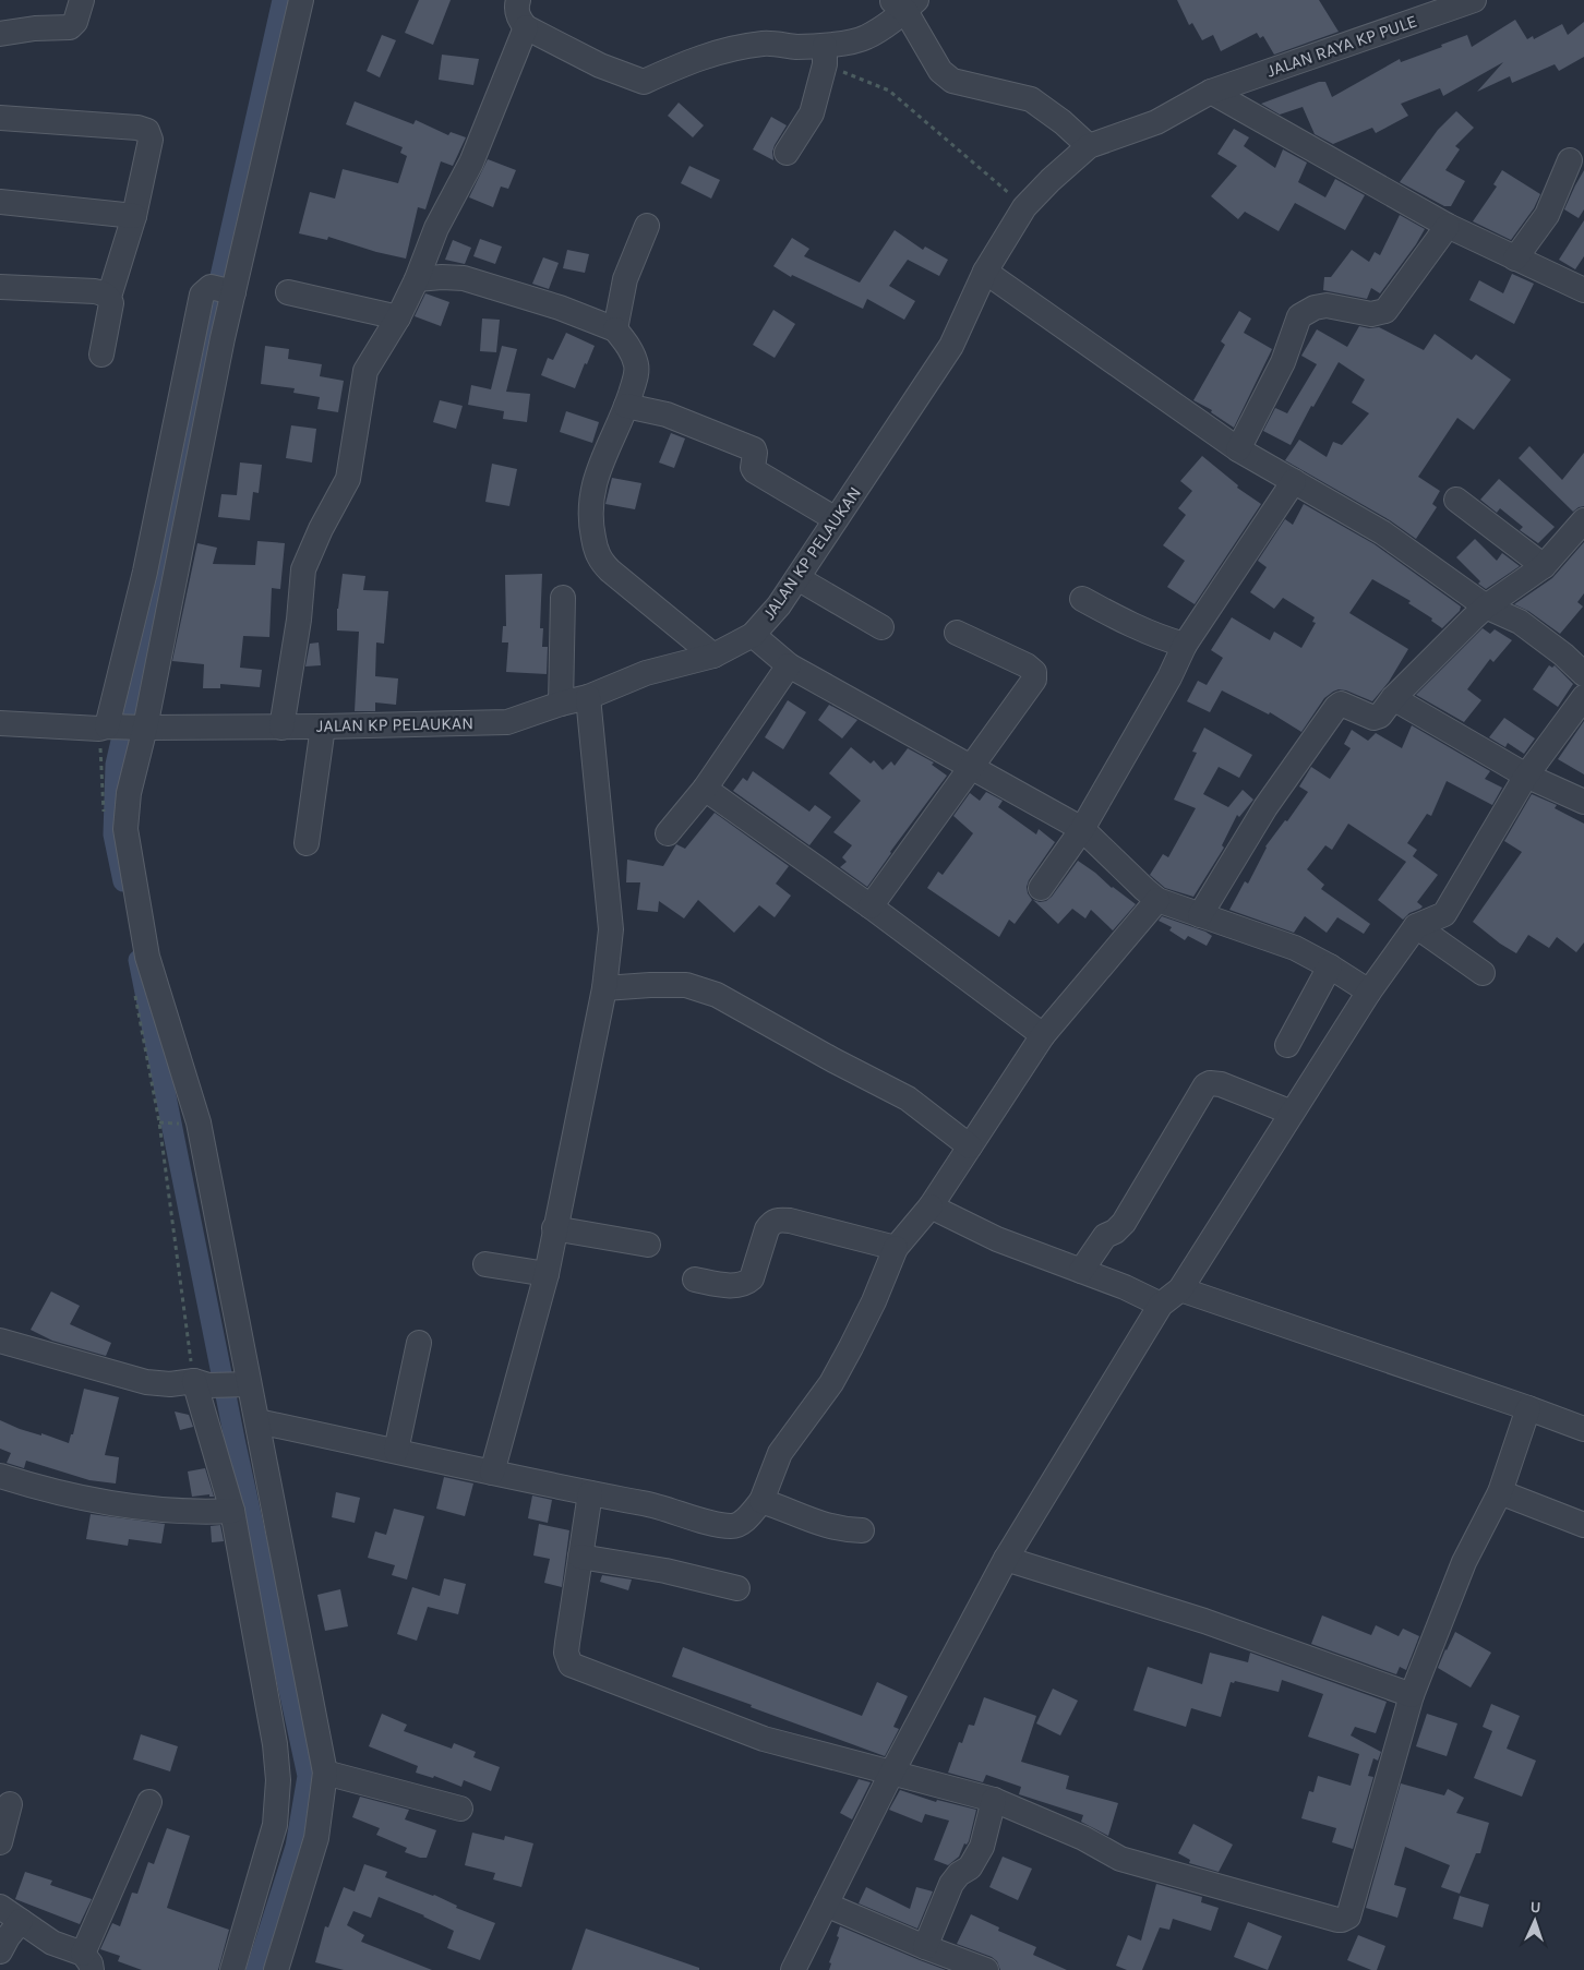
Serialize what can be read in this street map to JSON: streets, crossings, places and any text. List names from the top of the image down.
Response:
{
  "streets": {
    "street": ["JALAN RAYA KP PULE", "JALAN KP PELAUKAN"]
  },
  "crossings": [
    ["JALAN RAYA KP PULE", "JALAN KP PELAUKAN"]
  ],
  "north": "top"
}
